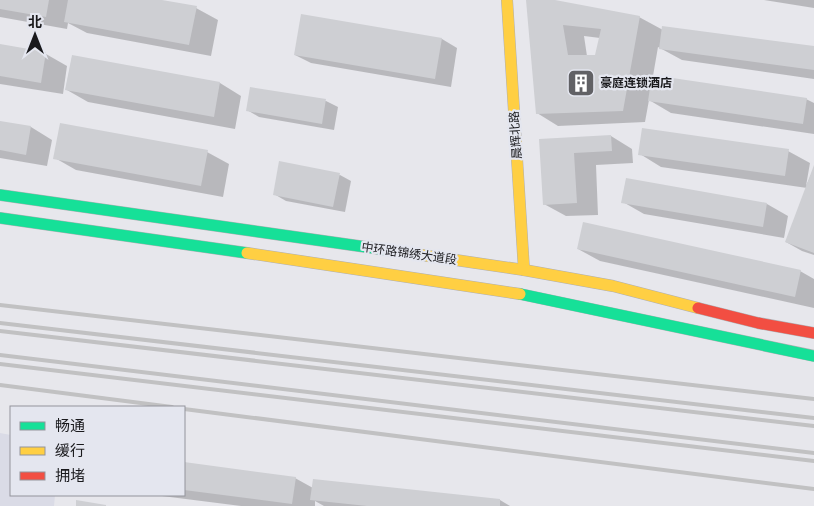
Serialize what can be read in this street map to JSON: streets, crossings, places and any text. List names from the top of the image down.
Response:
{
  "streets": {
    "main road": ["晨辉北路", "中环路锦绣大道段"]
  },
  "crossings": [
    ["晨辉北路", "中环路锦绣大道段"]
  ],
  "places": {
    "building": ["豪庭连锁酒店"]
  },
  "legend": ["畅通", "缓行", "拥堵"],
  "north": "top"
}
